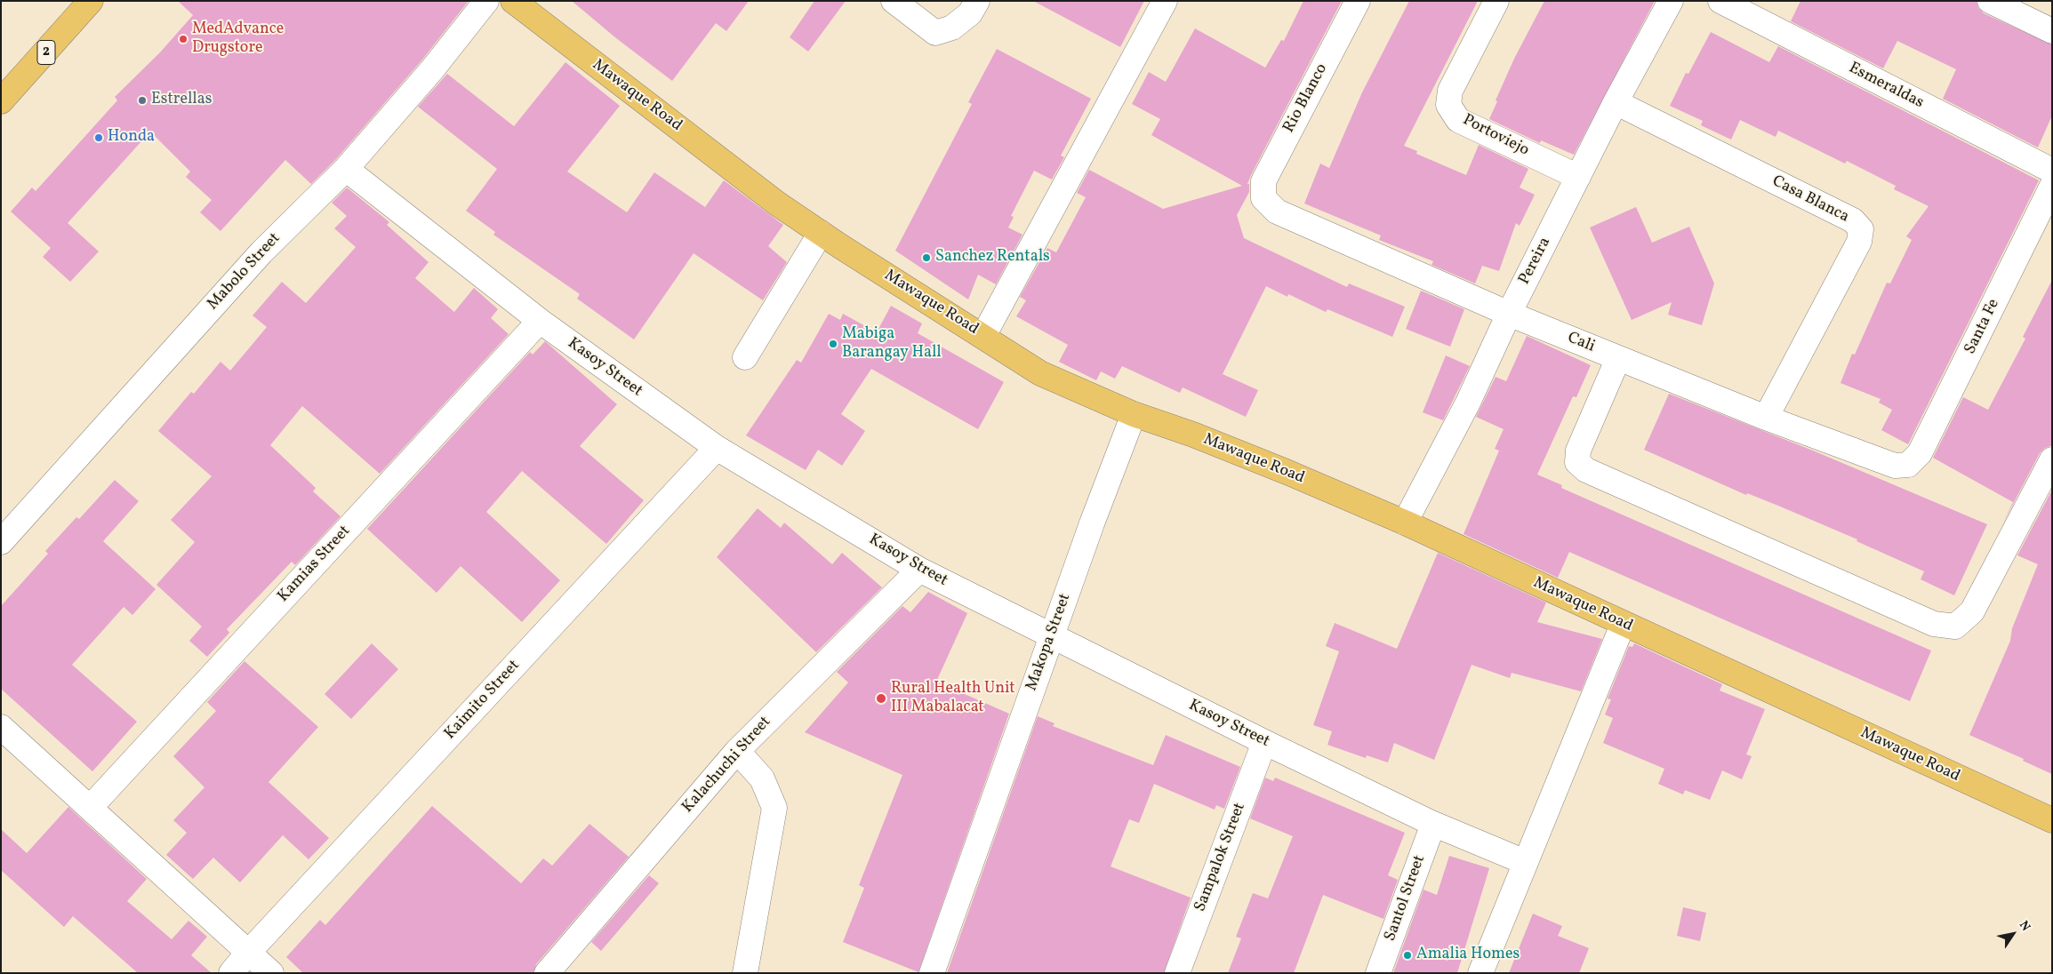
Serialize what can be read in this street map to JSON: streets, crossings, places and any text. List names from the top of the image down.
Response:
{
  "streets": {
    "main road": ["2", "Mawaque Road"],
    "street": [
      "Esmeraldas",
      "Rio Blanco",
      "Portoviejo",
      "Casa Blanca",
      "Pereira",
      "Mabolo Street",
      "Santa Fe",
      "Cali",
      "Kasoy Street",
      "Kamias Street",
      "Makopa Street",
      "Kaimito Street",
      "Kalachuchi Street",
      "Sampalok Street",
      "Santol Street"
    ]
  },
  "crossings": [
    ["Mawaque Road", "Pereira"],
    ["Mawaque Road", "Makopa Street"],
    ["Rio Blanco", "Cali"],
    ["Portoviejo", "Pereira"],
    ["Casa Blanca", "Pereira"],
    ["Casa Blanca", "Cali"],
    ["Pereira", "Cali"],
    ["Mabolo Street", "Kasoy Street"],
    ["Santa Fe", "Cali"],
    ["Kasoy Street", "Kamias Street"],
    ["Kasoy Street", "Makopa Street"],
    ["Kasoy Street", "Kaimito Street"],
    ["Kasoy Street", "Kalachuchi Street"],
    ["Kasoy Street", "Sampalok Street"],
    ["Kasoy Street", "Santol Street"]
  ],
  "places": [
    "MedAdvance Drugstore",
    "Estrellas",
    "Honda",
    "Sanchez Rentals",
    "Mabiga Barangay Hall",
    "Rural Health Unit III Mabalacat",
    "Amalia Homes"
  ],
  "north": "top right"
}
